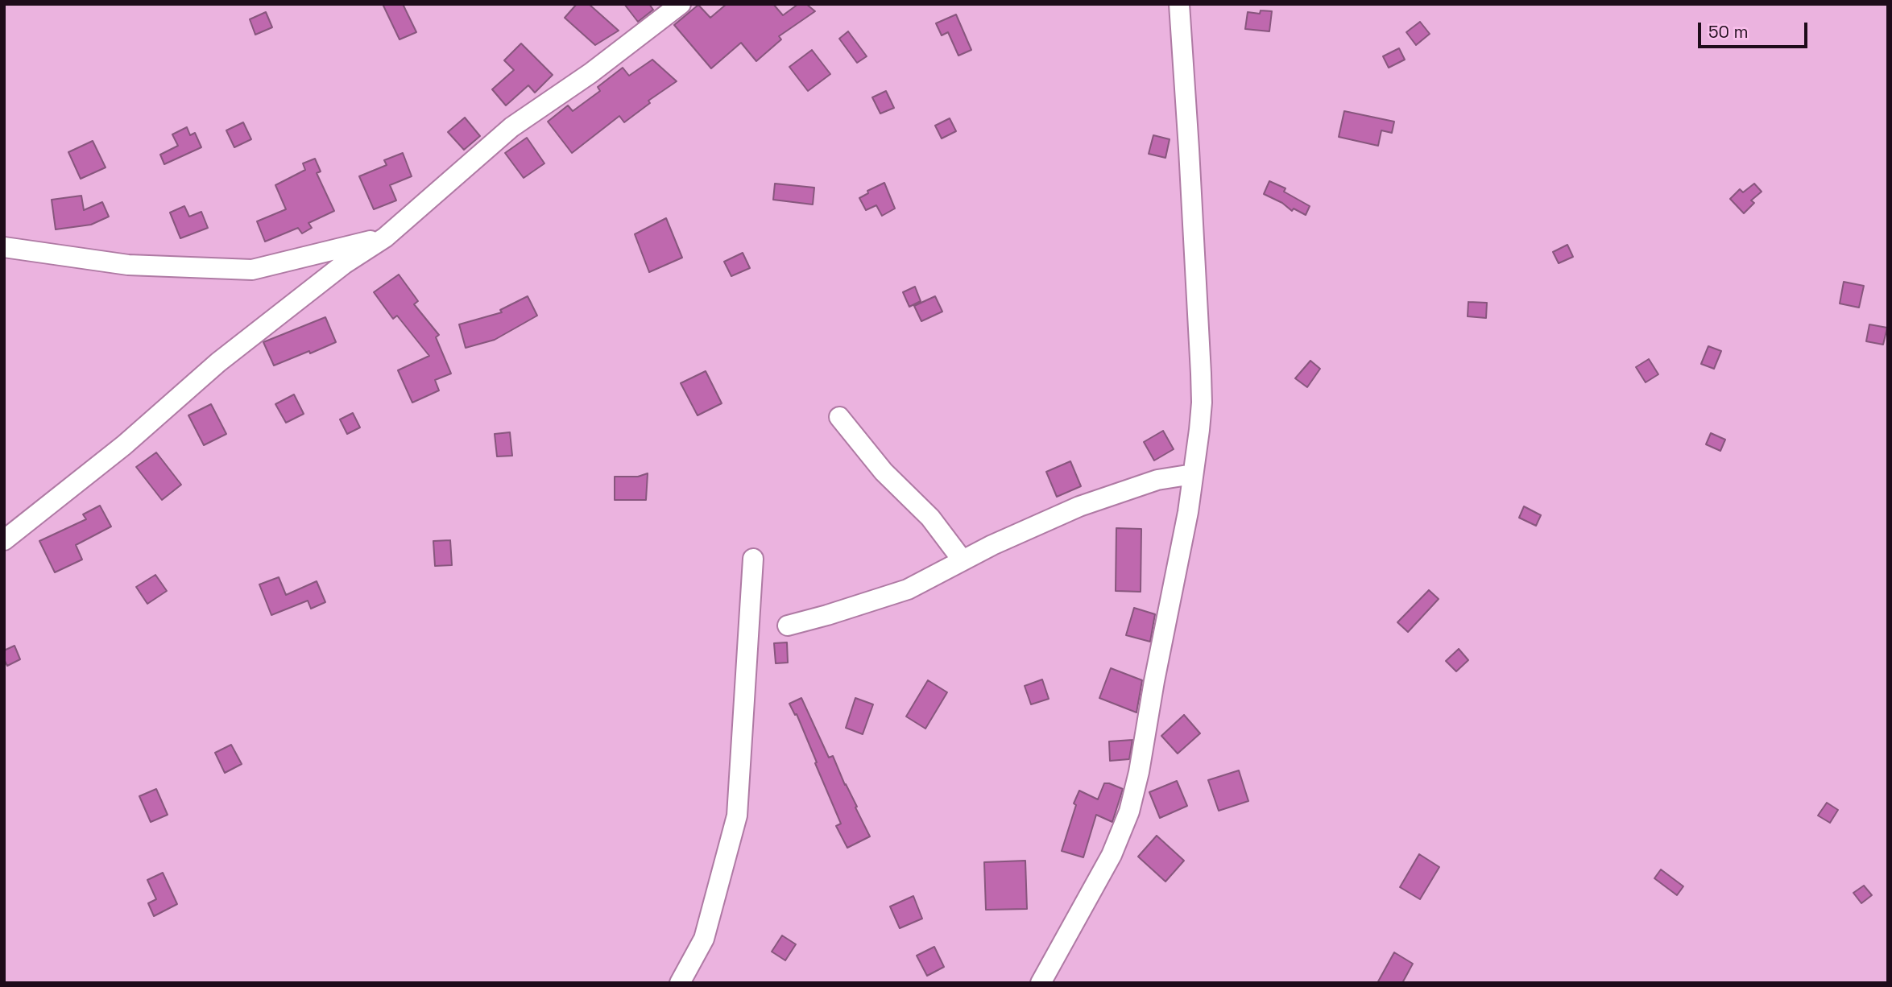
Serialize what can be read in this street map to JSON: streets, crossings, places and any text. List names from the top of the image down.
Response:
{
  "scale_bar": "50 m"
}
